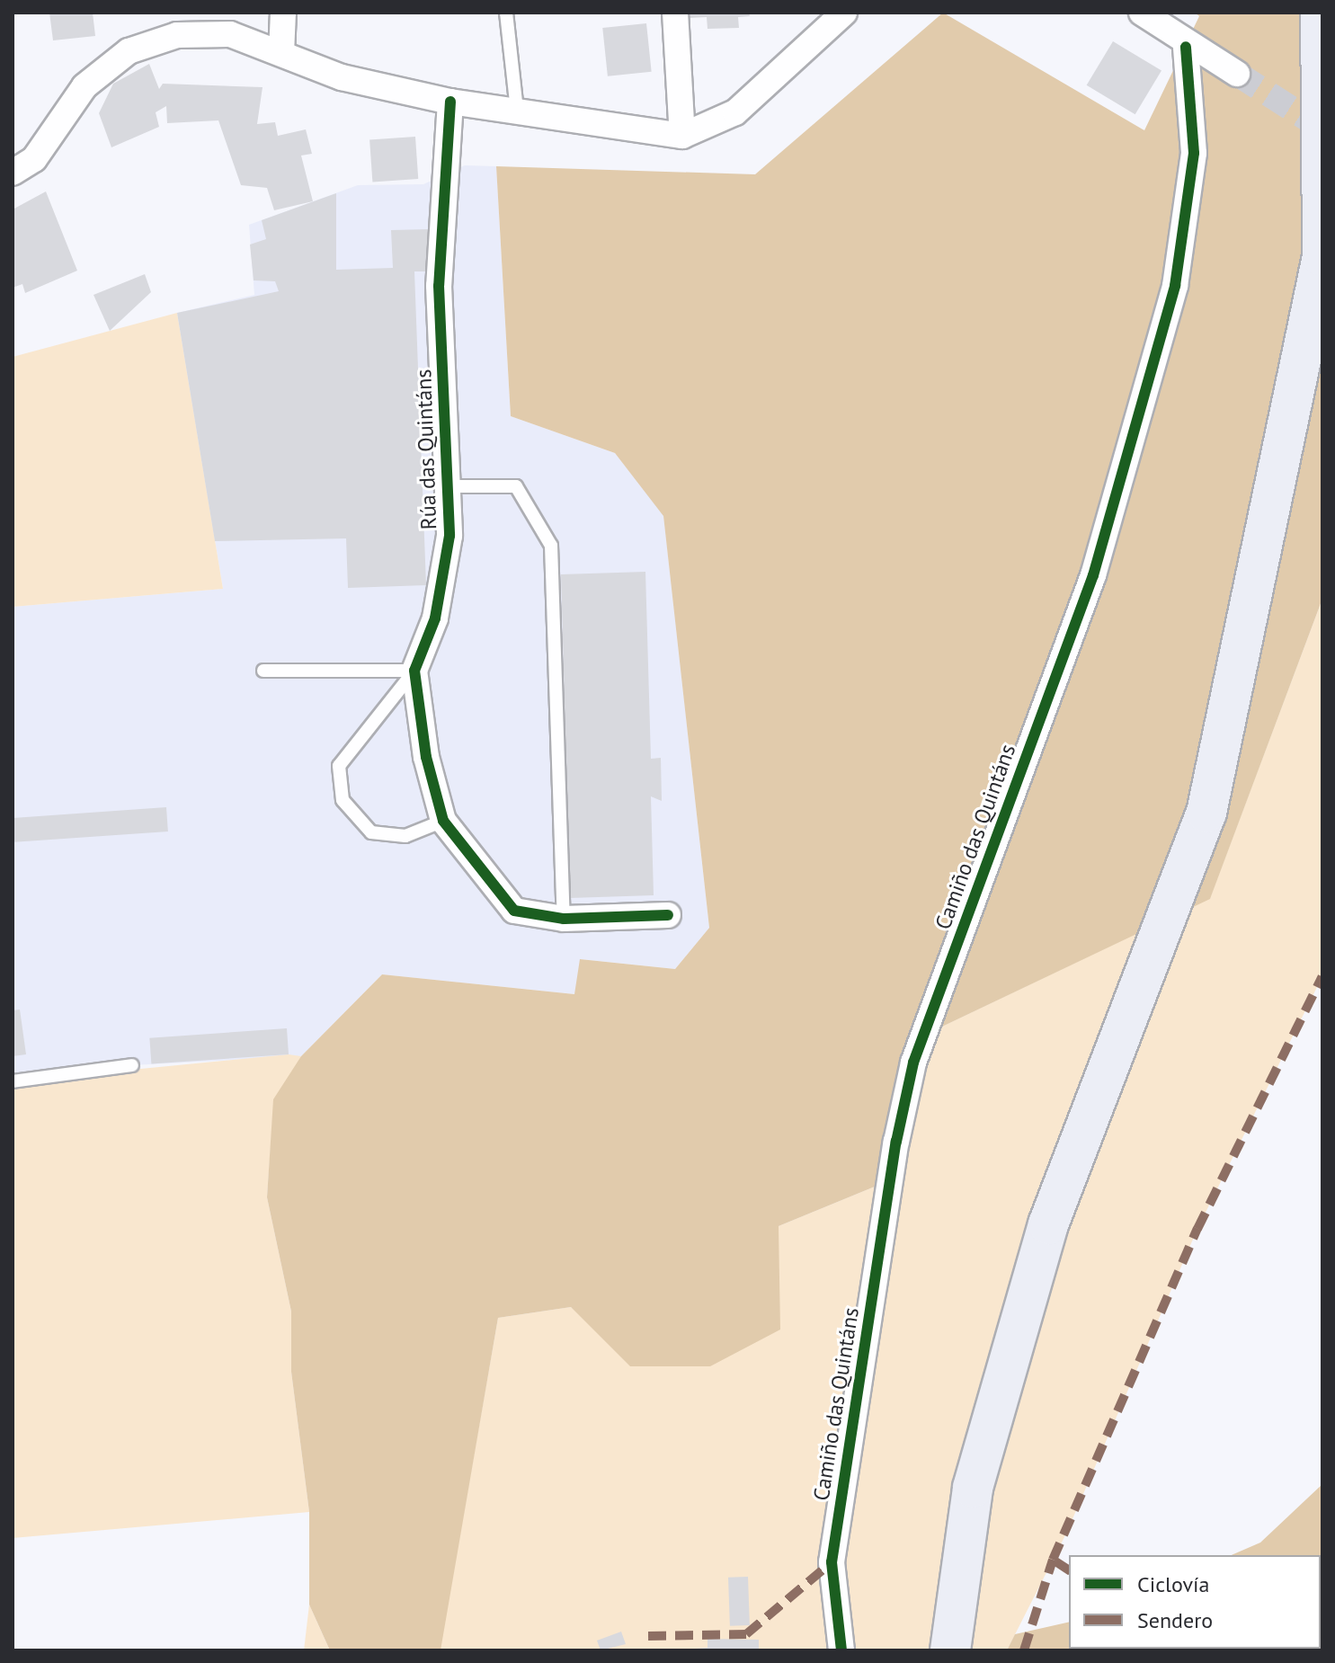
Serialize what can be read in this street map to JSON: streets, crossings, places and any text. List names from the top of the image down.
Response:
{
  "streets": {
    "street": ["Rúa das Quintáns", "Camiño das Quintáns"]
  },
  "legend": ["Ciclovía", "Sendero"]
}
